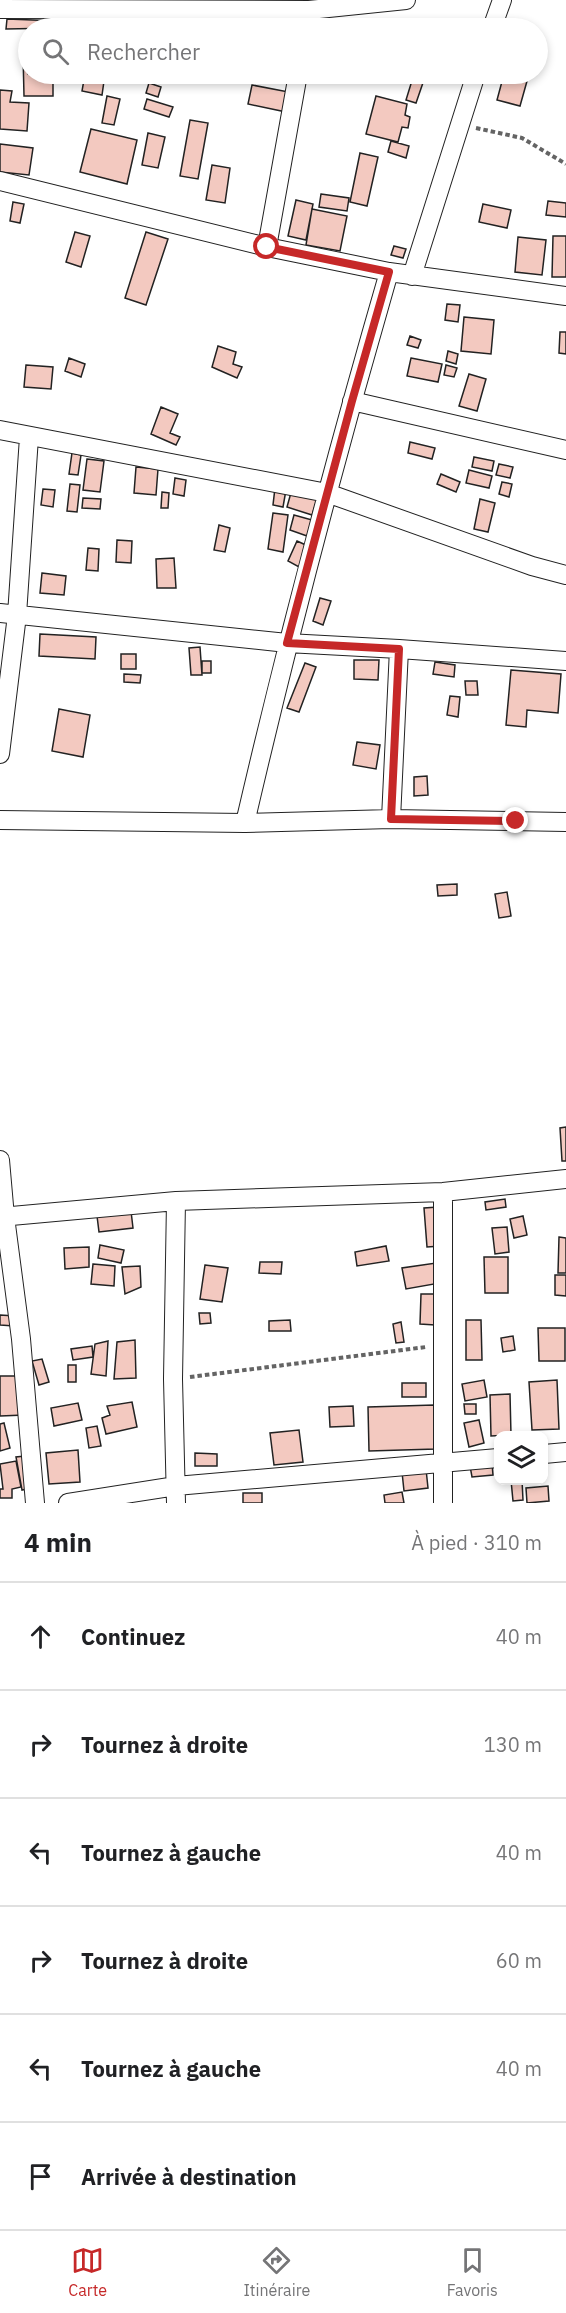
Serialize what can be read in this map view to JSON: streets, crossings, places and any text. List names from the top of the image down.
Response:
{
  "page": {
    "search": "Rechercher",
    "heading": ["4 min", "À pied · 310 m"],
    "list": [
      ["Continuez", "40 m"],
      ["Tournez à droite", "130 m"],
      ["Tournez à gauche", "40 m"],
      ["Tournez à droite", "60 m"],
      ["Tournez à gauche", "40 m"],
      "Arrivée à destination"
    ],
    "nav": ["Carte", "Itinéraire", "Favoris"]
  }
}
